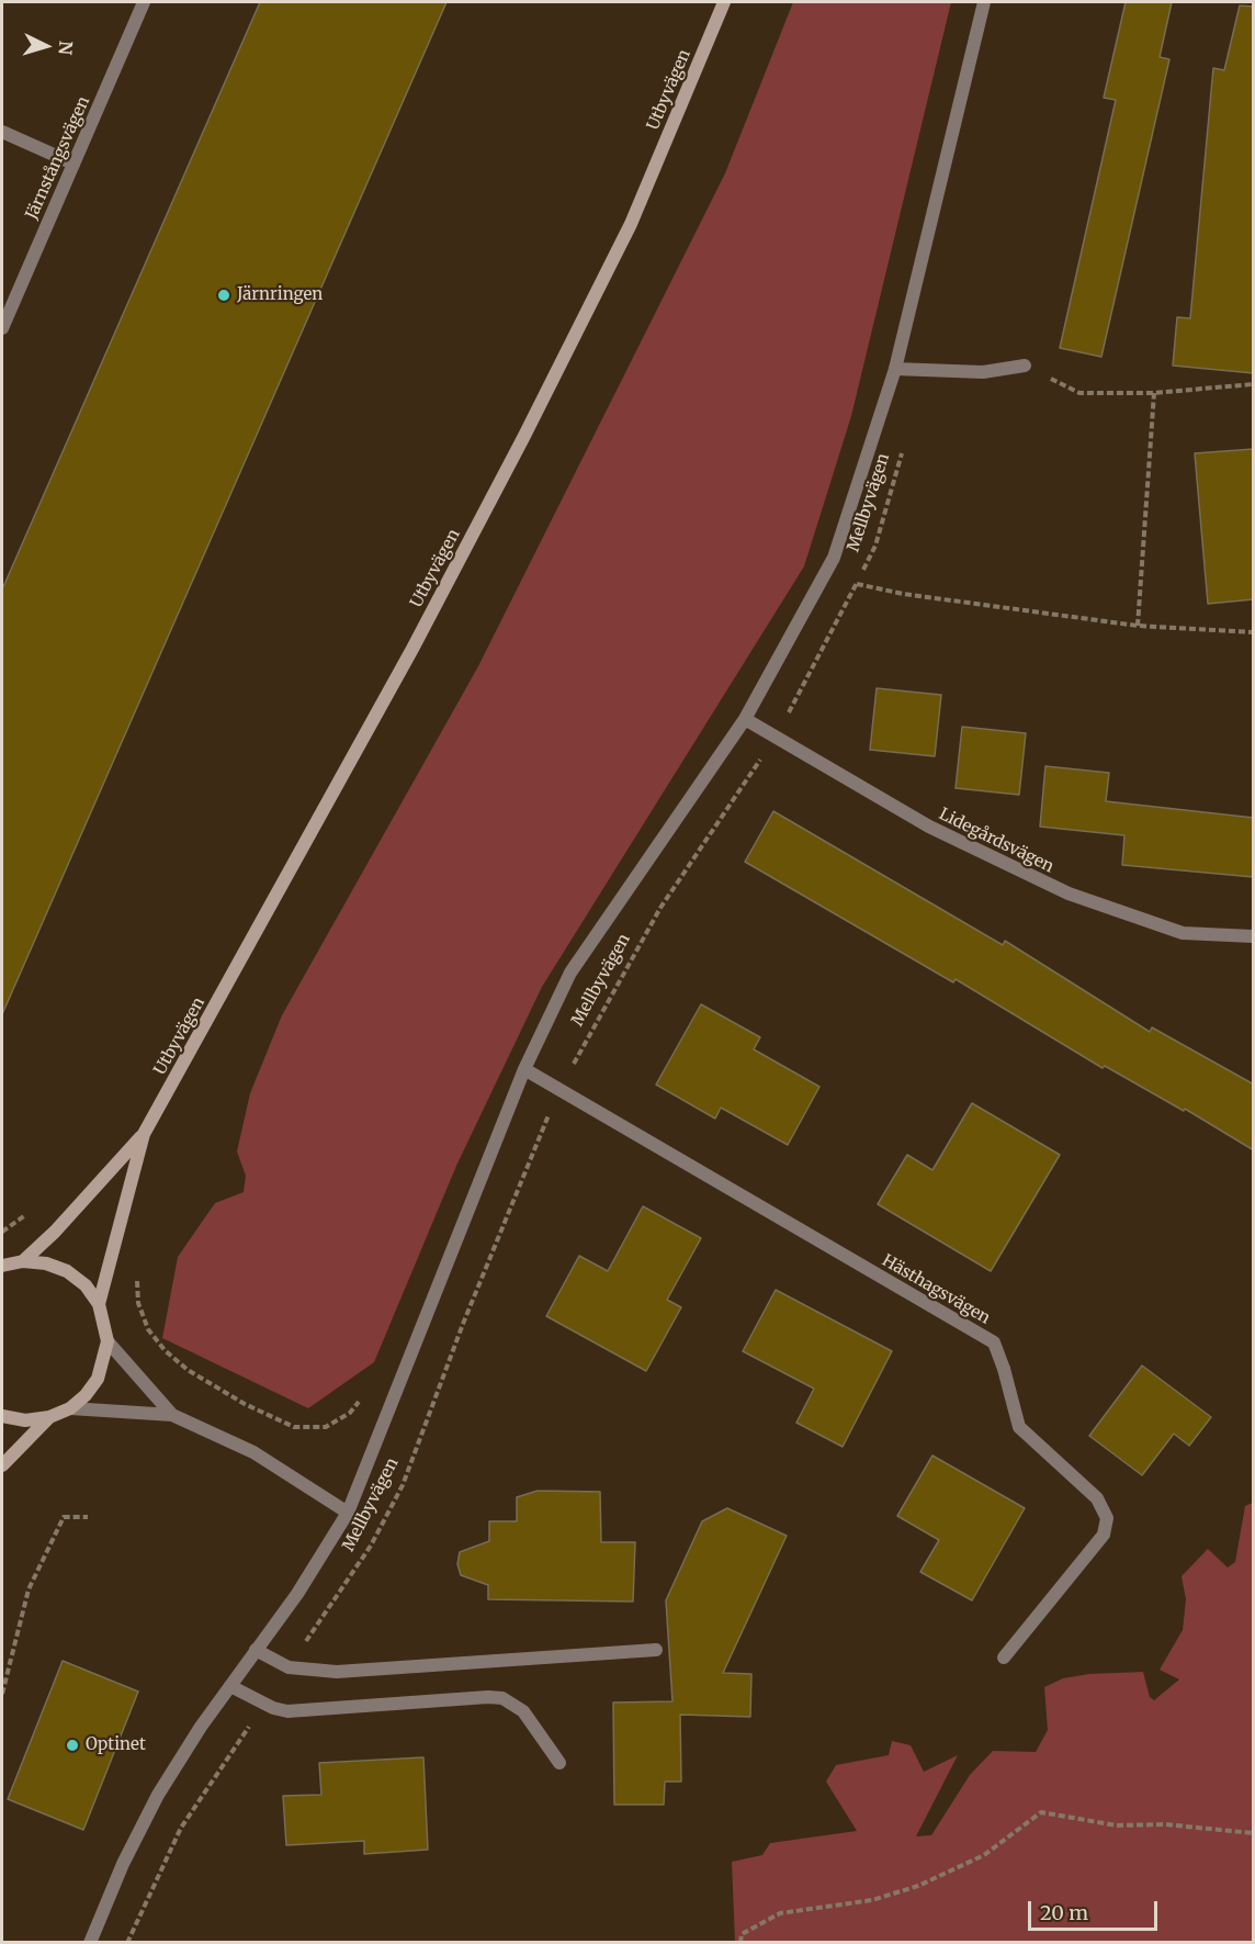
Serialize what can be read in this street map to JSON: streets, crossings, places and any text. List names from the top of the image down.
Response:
{
  "streets": {
    "main road": ["Utbyvägen"],
    "street": [
      "Järnstångsvägen",
      "Mellbyvägen",
      "Lidegårdsvägen",
      "Hästhagsvägen"
    ]
  },
  "crossings": [
    ["Utbyvägen", "Mellbyvägen"],
    ["Mellbyvägen", "Lidegårdsvägen"],
    ["Mellbyvägen", "Hästhagsvägen"]
  ],
  "places": ["Järnringen", "Optinet"],
  "scale_bar": "20 m",
  "north": "right"
}
